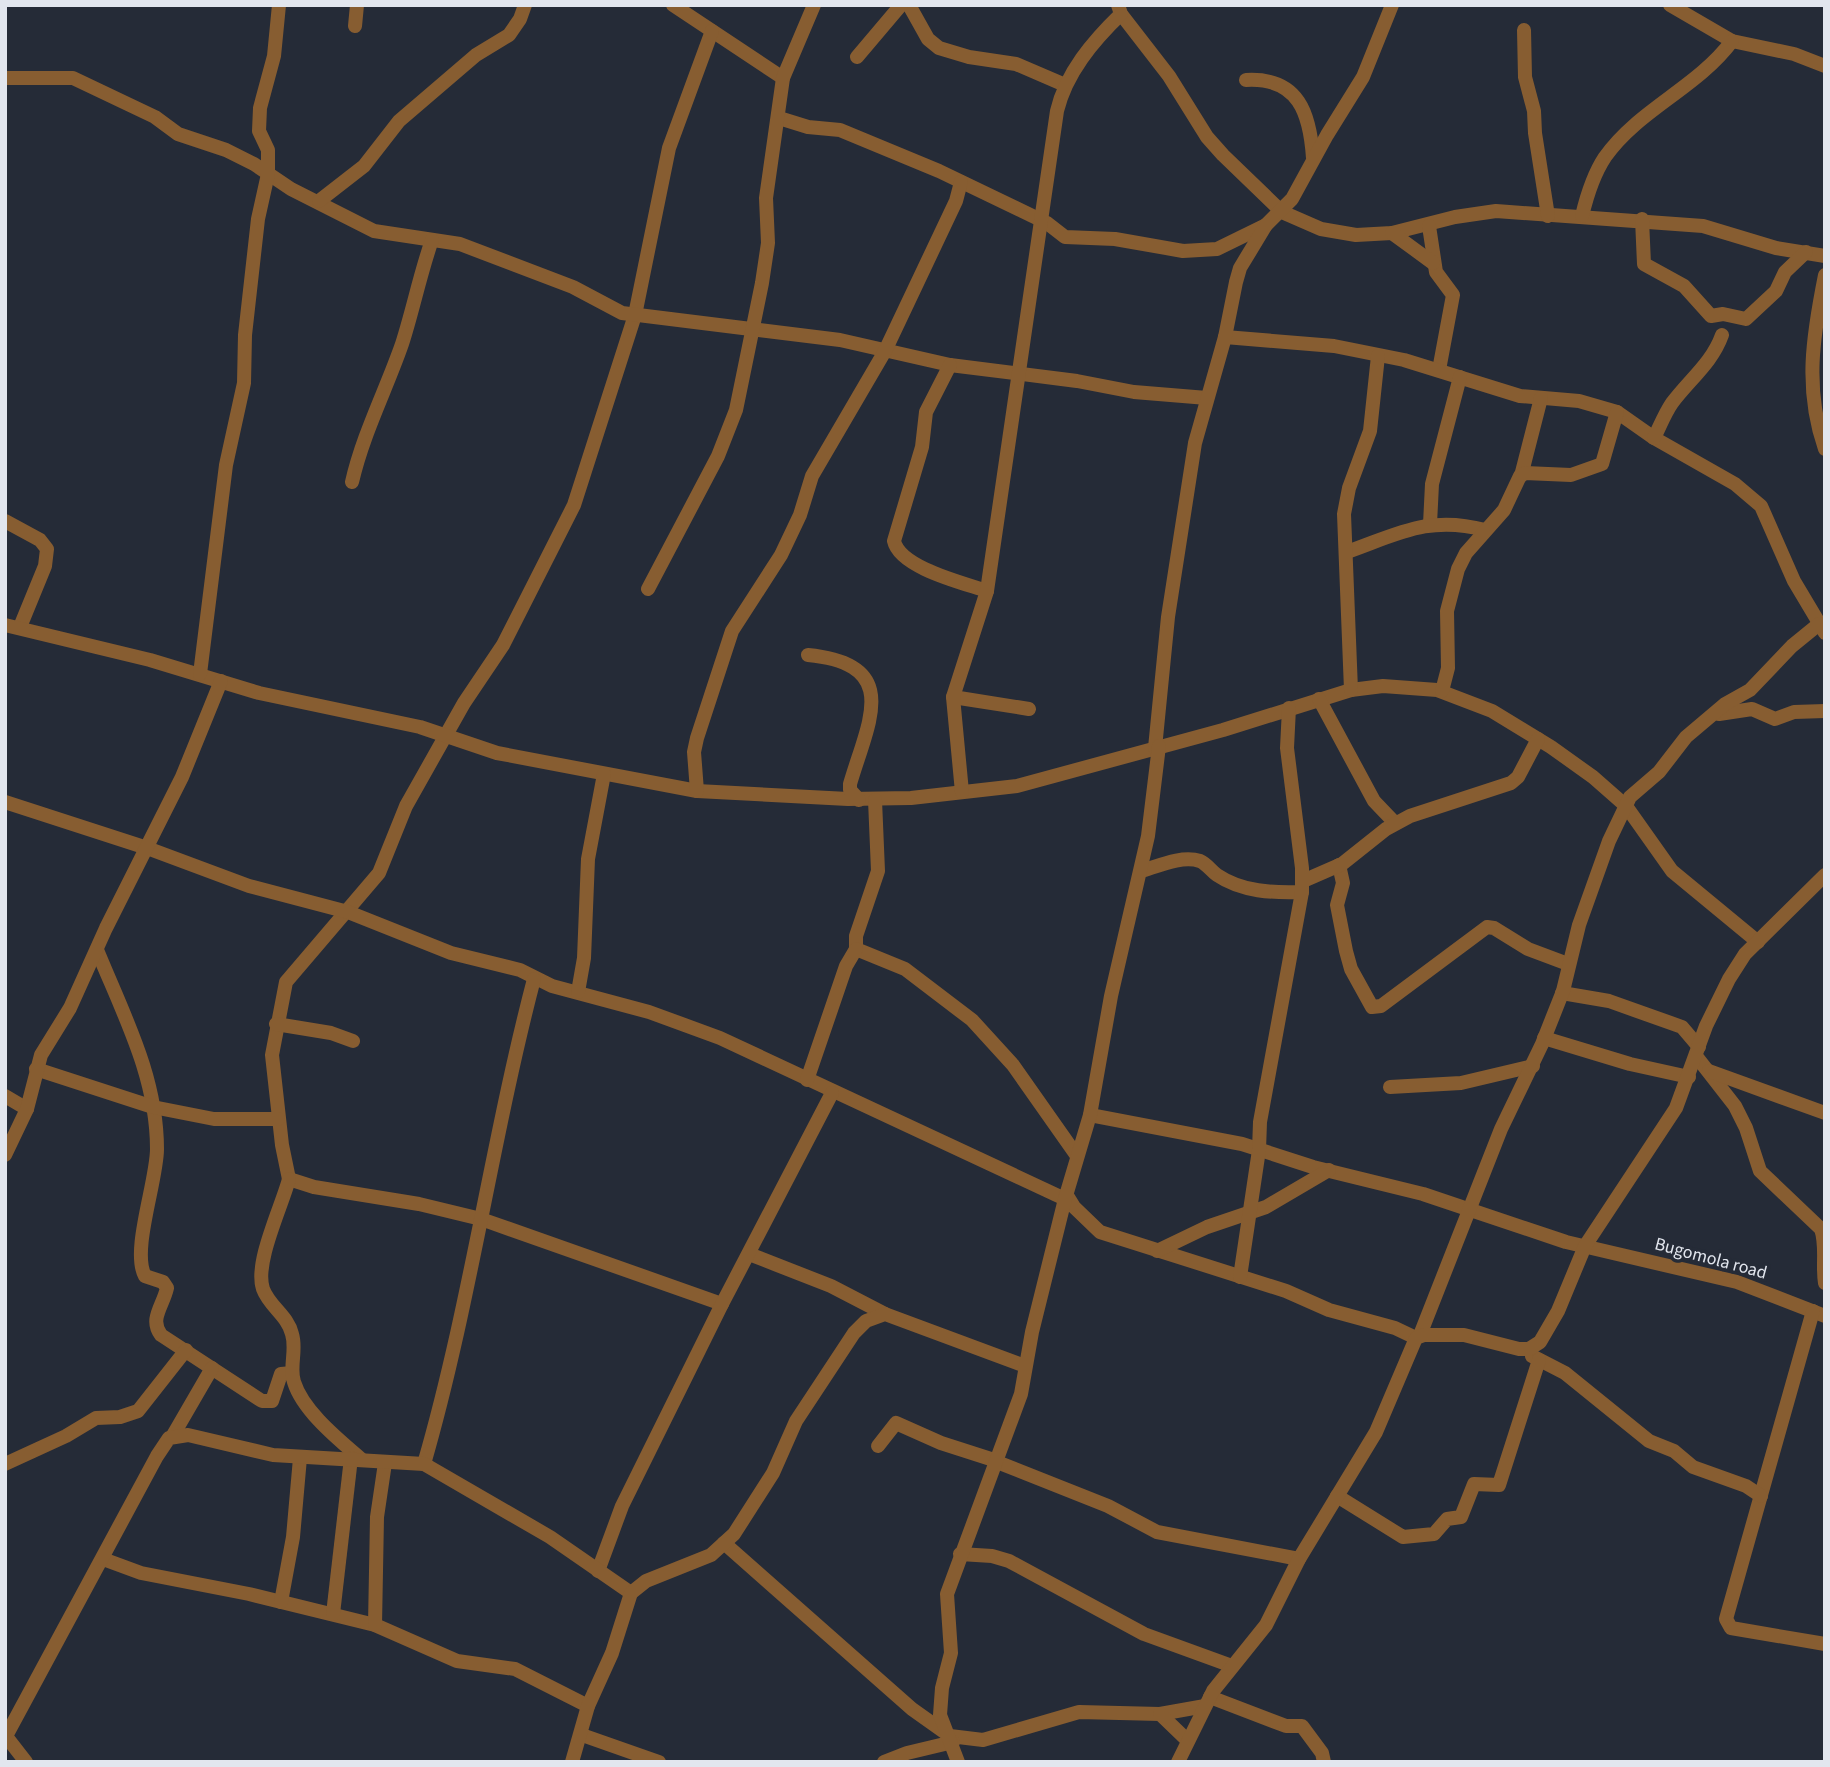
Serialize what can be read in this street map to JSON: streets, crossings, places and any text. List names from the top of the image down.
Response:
{
  "streets": {
    "street": ["Bugomola road"]
  }
}
